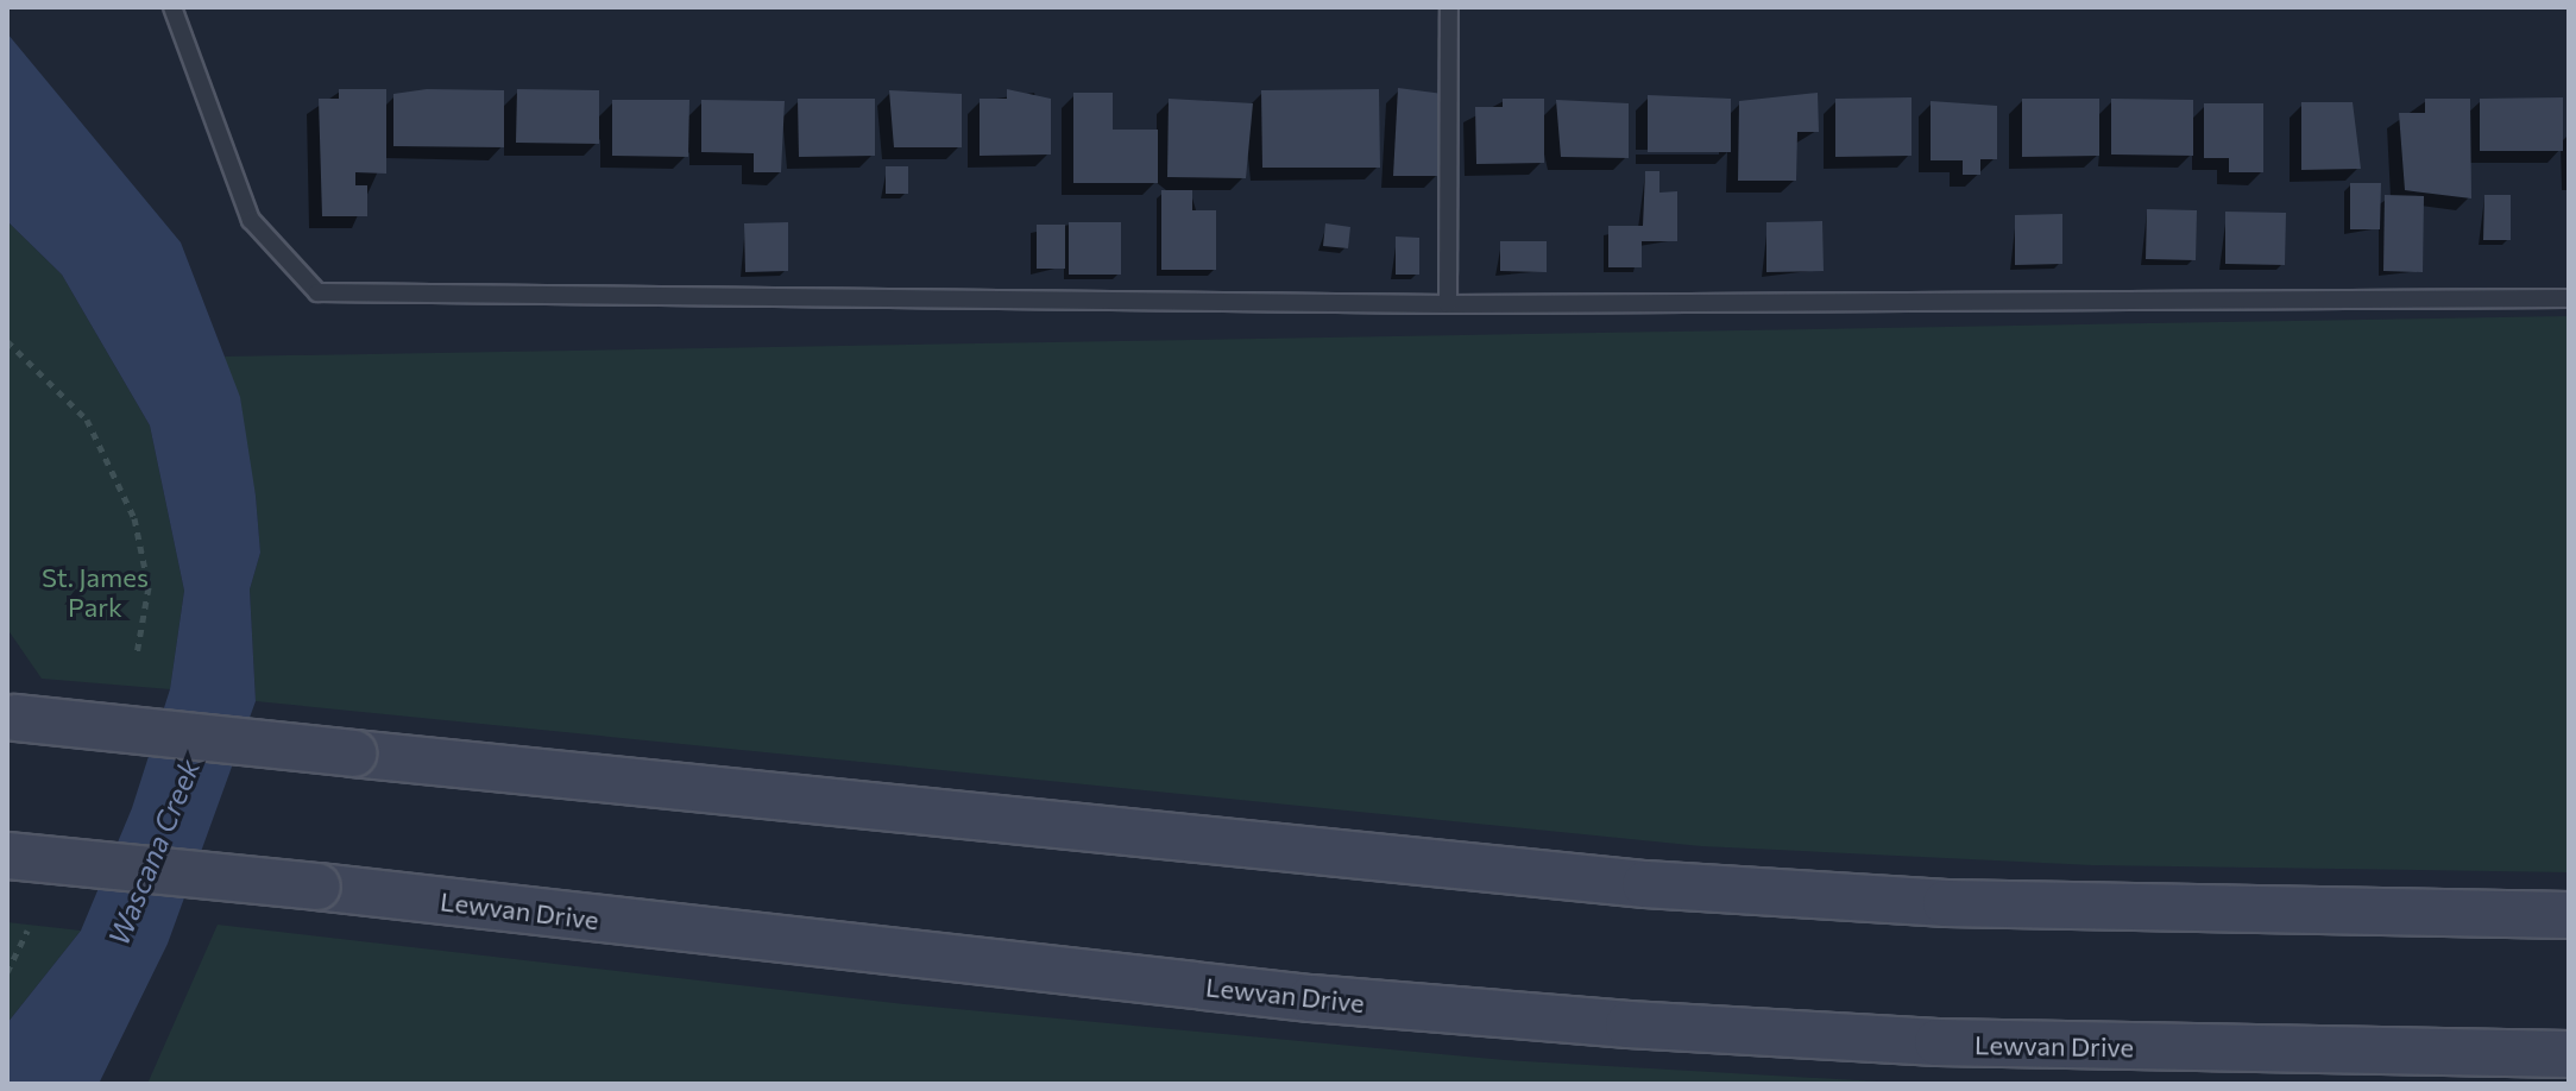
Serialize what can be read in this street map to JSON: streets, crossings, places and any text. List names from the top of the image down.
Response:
{
  "streets": {
    "main road": ["Lewvan Drive"]
  },
  "water": ["Wascana Creek"],
  "parks": ["St. James Park"]
}
